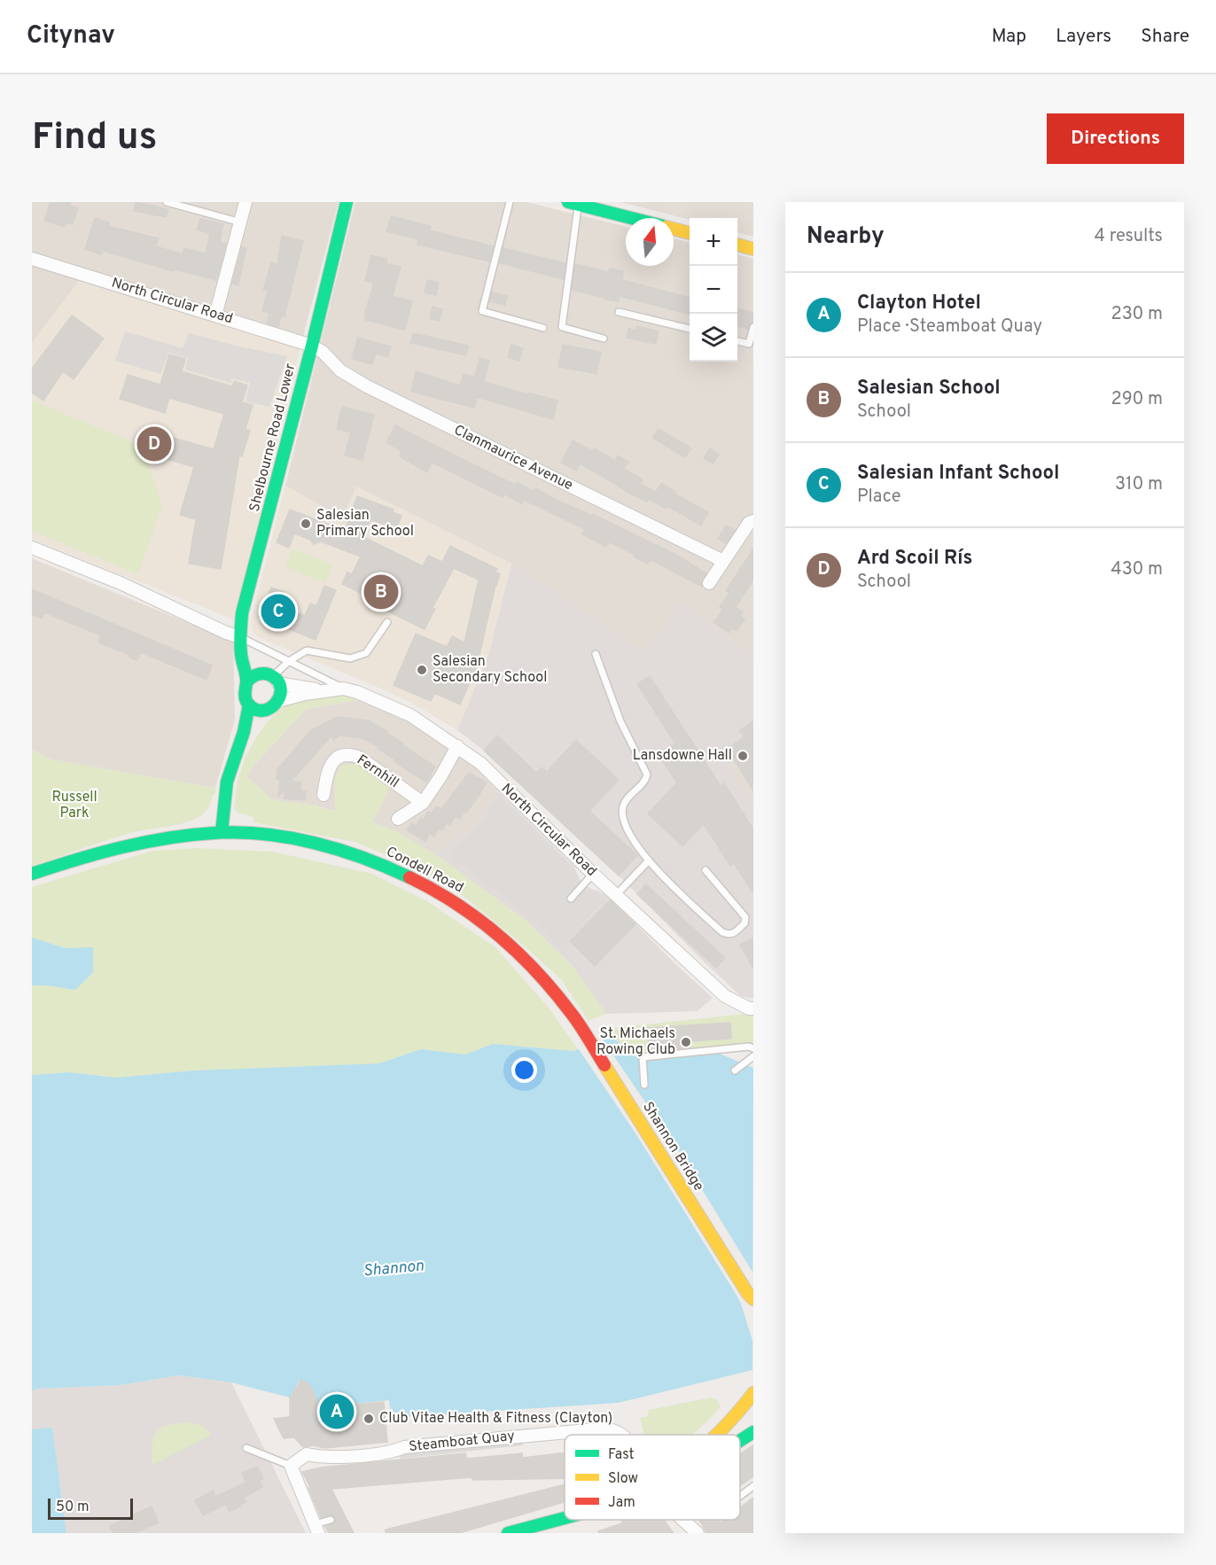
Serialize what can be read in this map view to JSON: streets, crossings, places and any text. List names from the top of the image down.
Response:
{
  "streets": {
    "main road": ["Shelbourne Road Lower", "Condell Road", "Shannon Bridge"],
    "street": [
      "North Circular Road",
      "Clanmaurice Avenue",
      "Fernhill",
      "Steamboat Quay"
    ]
  },
  "crossings": [
    ["North Circular Road", "Shelbourne Road Lower"],
    ["North Circular Road", "Clanmaurice Avenue"],
    ["Shelbourne Road Lower", "Clanmaurice Avenue"],
    ["Condell Road", "Shannon Bridge"]
  ],
  "water": ["Shannon"],
  "parks": ["Russell Park"],
  "places": [
    "Salesian Primary School",
    "Salesian Secondary School",
    "Lansdowne Hall",
    "St. Michaels Rowing Club",
    "Club Vitae Health & Fitness (Clayton)"
  ],
  "legend": ["Fast", "Slow", "Jam"],
  "scale_bar": "50 m",
  "north": "top",
  "page": {
    "header": "Citynav",
    "nav": ["Map", "Layers", "Share"],
    "buttons": "Directions",
    "title": "Find us",
    "heading": ["Nearby", "4 results"],
    "map_buttons": ["+", "−"],
    "list": [
      {
        "mark": "A",
        "name": "Clayton Hotel",
        "note": "Place · Steamboat Quay",
        "value": "230 m"
      },
      {
        "mark": "B",
        "name": "Salesian School",
        "note": "School",
        "value": "290 m"
      },
      {
        "mark": "C",
        "name": "Salesian Infant School",
        "note": "Place",
        "value": "310 m"
      },
      {
        "mark": "D",
        "name": "Ard Scoil Rís",
        "note": "School",
        "value": "430 m"
      }
    ],
    "pins": [
      "D",
      "B",
      "C",
      "A"
    ],
    "scale": "50 m"
  }
}
